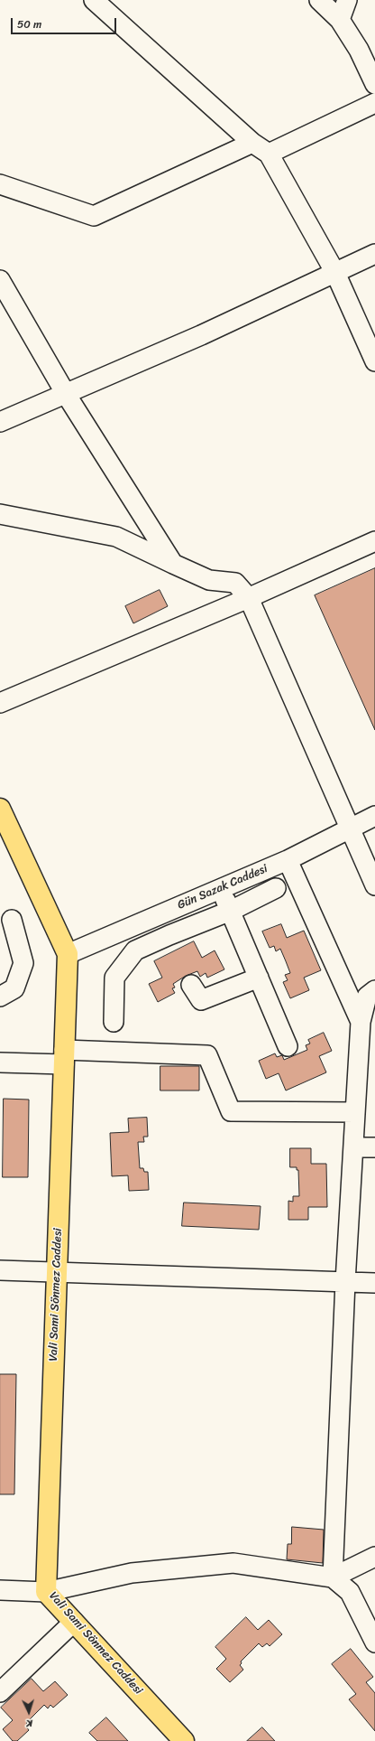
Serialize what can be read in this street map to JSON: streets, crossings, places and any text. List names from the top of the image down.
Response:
{
  "streets": {
    "main road": ["Vali Sami Sönmez Caddesi"],
    "street": ["Gün Sazak Caddesi"]
  },
  "crossings": [
    ["Gün Sazak Caddesi", "Vali Sami Sönmez Caddesi"]
  ],
  "scale_bar": "50 m",
  "north": "bottom"
}
